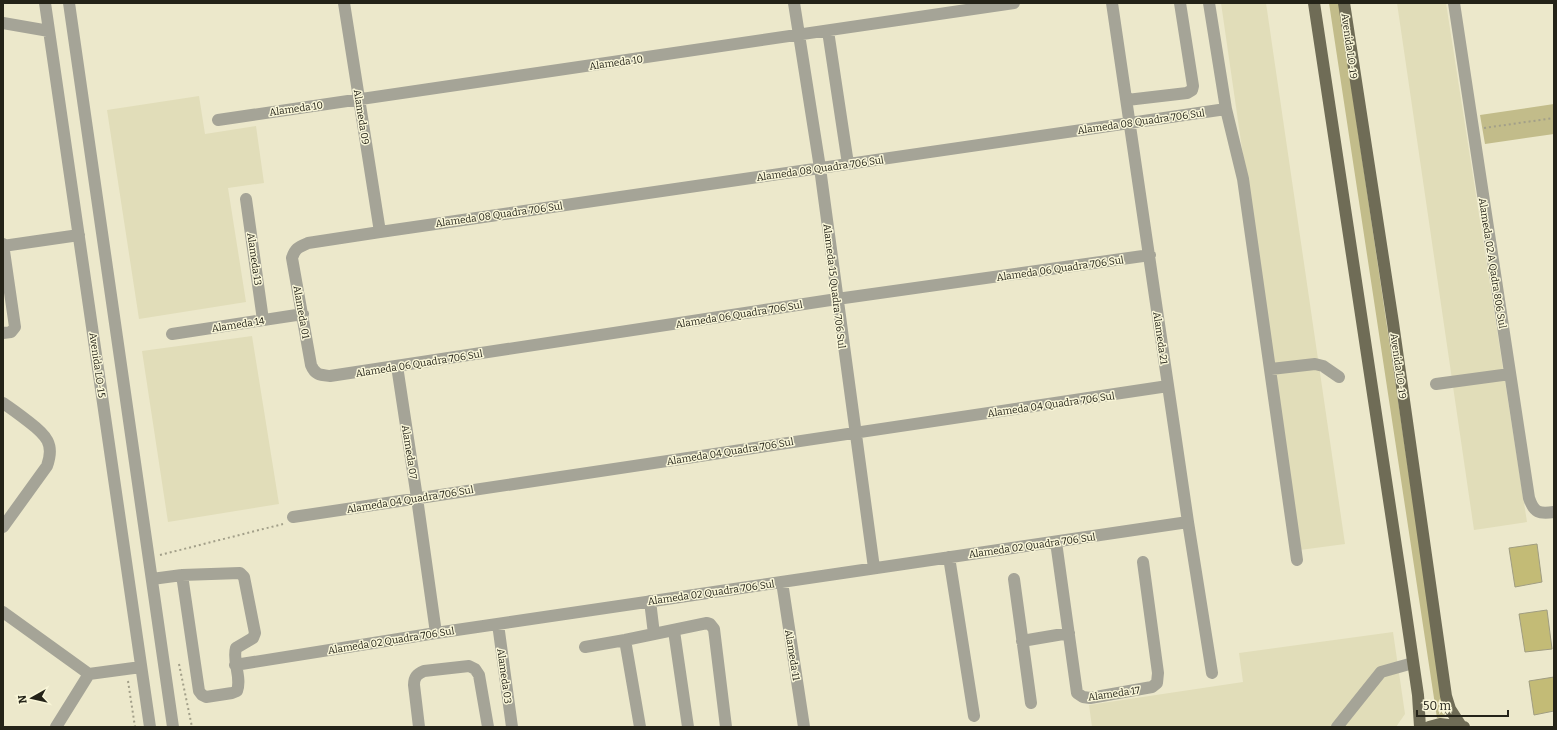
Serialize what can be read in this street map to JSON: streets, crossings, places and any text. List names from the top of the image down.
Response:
{
  "streets": {
    "main road": ["Avenida LO-19"],
    "street": [
      "Alameda 10",
      "Alameda 09",
      "Alameda 08 Quadra 706 Sul",
      "Alameda 13",
      "Alameda 02 A Qadra 806 Sul",
      "Alameda 06 Quadra 706 Sul",
      "Alameda 15 Quadra 706 Sul",
      "Alameda 01",
      "Alameda 14",
      "Alameda 21",
      "Avenida LO-15",
      "Alameda 04 Quadra 706 Sul",
      "Alameda 07",
      "Alameda 02 Quadra 706 Sul",
      "Alameda 11",
      "Alameda 03",
      "Alameda 17"
    ]
  },
  "crossings": [
    ["Alameda 10", "Alameda 09"],
    ["Alameda 10", "Alameda 15 Quadra 706 Sul"],
    ["Alameda 09", "Alameda 08 Quadra 706 Sul"],
    ["Alameda 08 Quadra 706 Sul", "Alameda 15 Quadra 706 Sul"],
    ["Alameda 08 Quadra 706 Sul", "Alameda 01"],
    ["Alameda 08 Quadra 706 Sul", "Alameda 21"],
    ["Alameda 13", "Alameda 14"],
    ["Alameda 06 Quadra 706 Sul", "Alameda 15 Quadra 706 Sul"],
    ["Alameda 06 Quadra 706 Sul", "Alameda 01"],
    ["Alameda 06 Quadra 706 Sul", "Alameda 21"],
    ["Alameda 06 Quadra 706 Sul", "Alameda 07"],
    ["Alameda 15 Quadra 706 Sul", "Alameda 04 Quadra 706 Sul"],
    ["Alameda 15 Quadra 706 Sul", "Alameda 02 Quadra 706 Sul"],
    ["Alameda 01", "Alameda 14"],
    ["Alameda 21", "Alameda 04 Quadra 706 Sul"],
    ["Alameda 21", "Alameda 02 Quadra 706 Sul"],
    ["Alameda 04 Quadra 706 Sul", "Alameda 07"],
    ["Alameda 07", "Alameda 02 Quadra 706 Sul"],
    ["Alameda 02 Quadra 706 Sul", "Alameda 11"],
    ["Alameda 02 Quadra 706 Sul", "Alameda 03"],
    ["Alameda 02 Quadra 706 Sul", "Alameda 17"]
  ],
  "scale_bar": "50 m",
  "north": "left"
}
